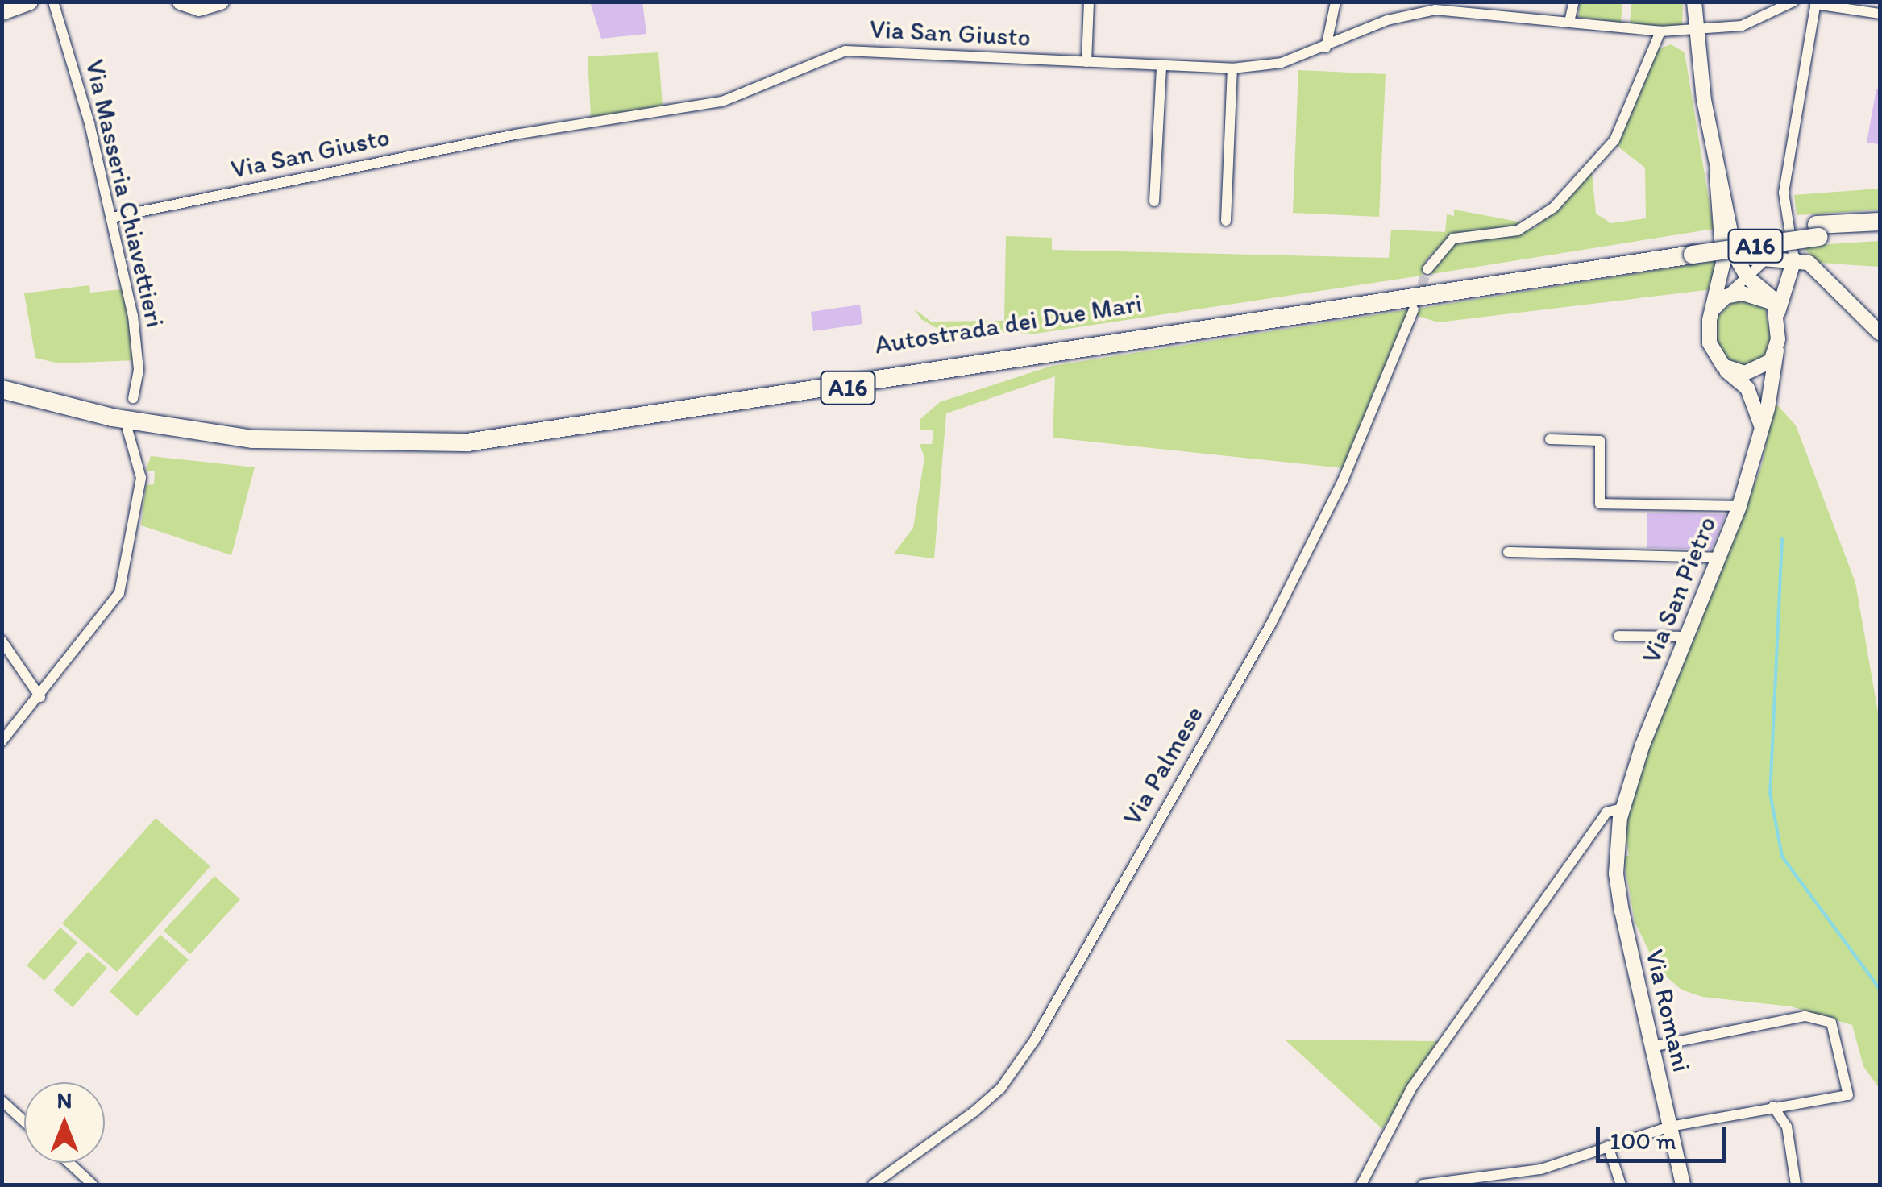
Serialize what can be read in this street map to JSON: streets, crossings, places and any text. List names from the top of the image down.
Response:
{
  "streets": {
    "highway": ["A16", "Autostrada dei Due Mari"],
    "street": [
      "Via San Giusto",
      "Via Masseria Chiavettieri",
      "Via San Pietro",
      "Via Palmese",
      "Via Romani"
    ]
  },
  "crossings": [
    ["Via San Giusto", "Via Masseria Chiavettieri"],
    ["Via San Pietro", "Via Romani"]
  ],
  "scale_bar": "100 m",
  "north": "top"
}
